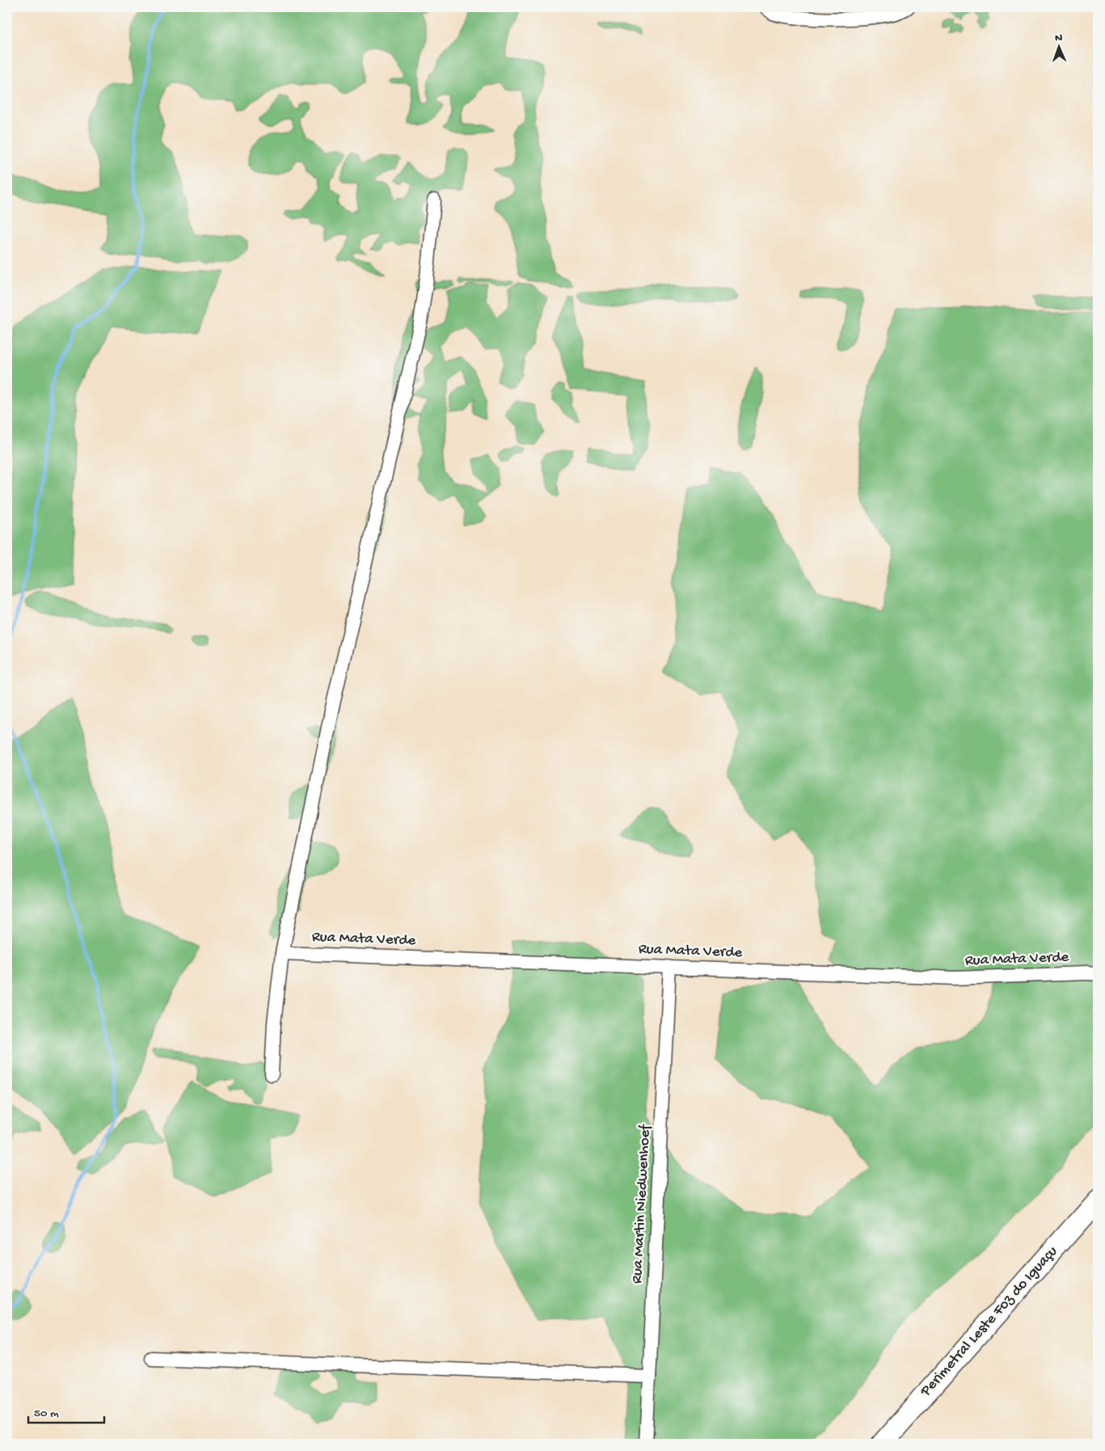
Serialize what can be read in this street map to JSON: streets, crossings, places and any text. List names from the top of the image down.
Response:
{
  "streets": {
    "highway": ["Perimetral Leste Foz do Iguaçu"],
    "street": ["Rua Mata Verde", "Rua Martin Niedwenhoef"]
  },
  "crossings": [
    ["Rua Mata Verde", "Rua Martin Niedwenhoef"]
  ],
  "scale_bar": "50 m",
  "north": "top"
}
